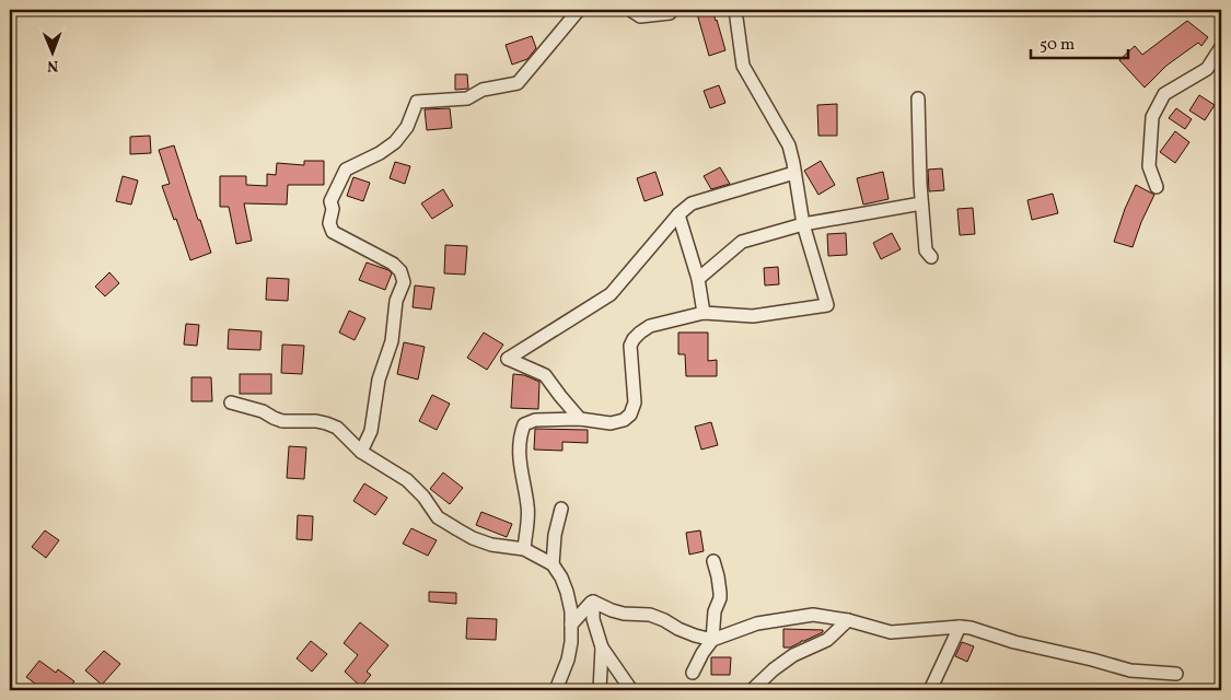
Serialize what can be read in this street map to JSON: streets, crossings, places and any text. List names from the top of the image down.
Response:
{
  "scale_bar": "50 m",
  "north": "bottom"
}
